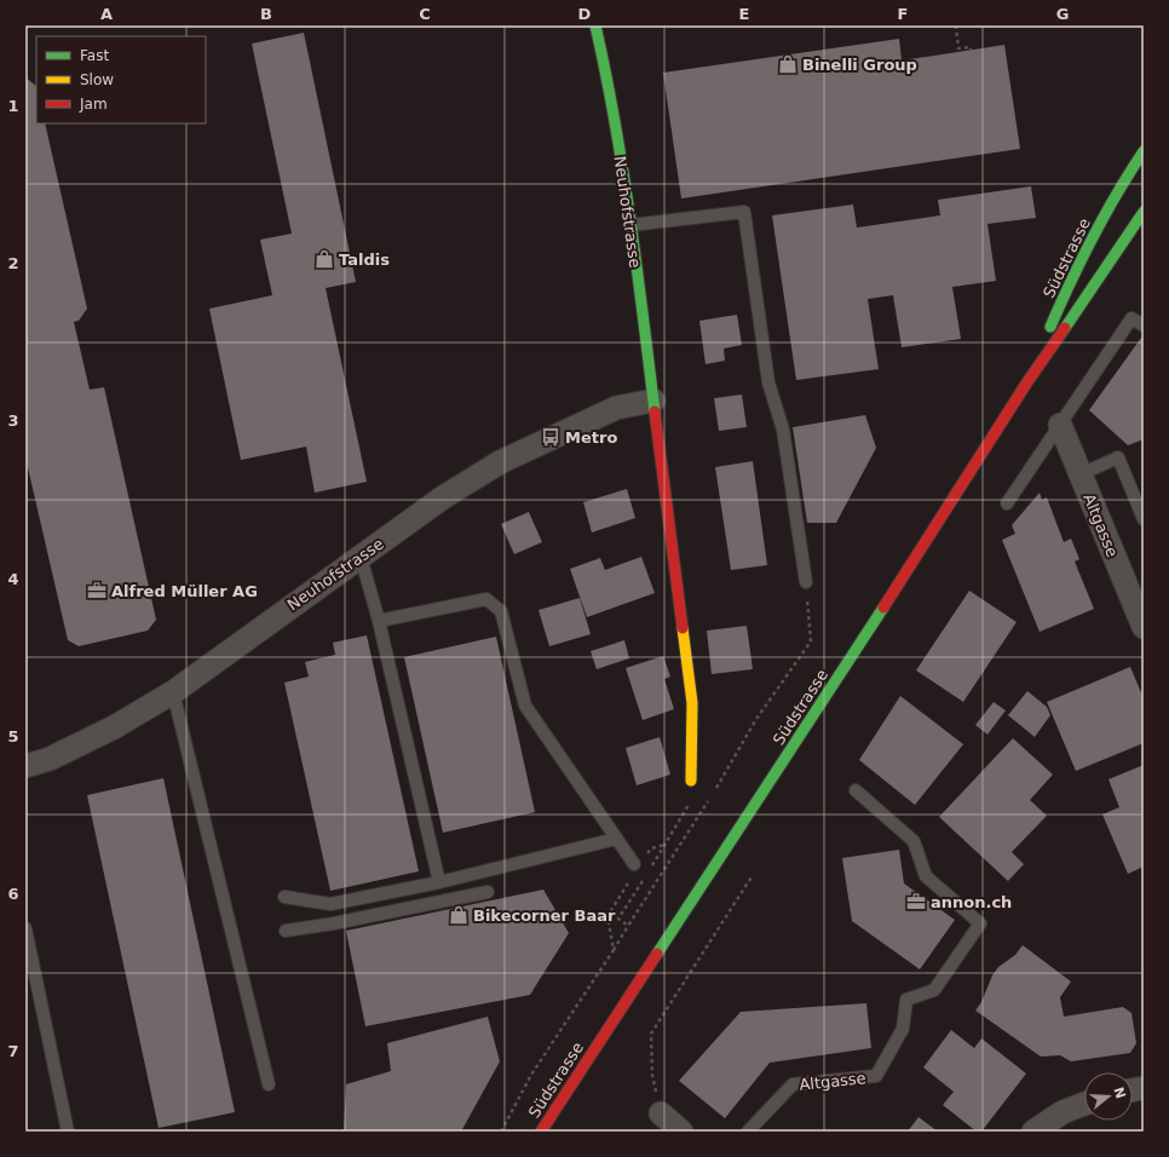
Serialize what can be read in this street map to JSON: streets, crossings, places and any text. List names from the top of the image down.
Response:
{
  "streets": {
    "main road": ["Neuhofstrasse", "Südstrasse"],
    "street": ["Altgasse"]
  },
  "places": {
    "shop": ["Binelli Group", "Taldis", "Bikecorner Baar"],
    "bus stop": ["Metro"],
    "office": ["Alfred Müller AG", "annon.ch"]
  },
  "legend": ["Fast", "Slow", "Jam"],
  "north": "right",
  "grid": {
    "columns": [
      "A",
      "B",
      "C",
      "D",
      "E",
      "F",
      "G"
    ],
    "rows": [
      "1",
      "2",
      "3",
      "4",
      "5",
      "6",
      "7"
    ]
  }
}
